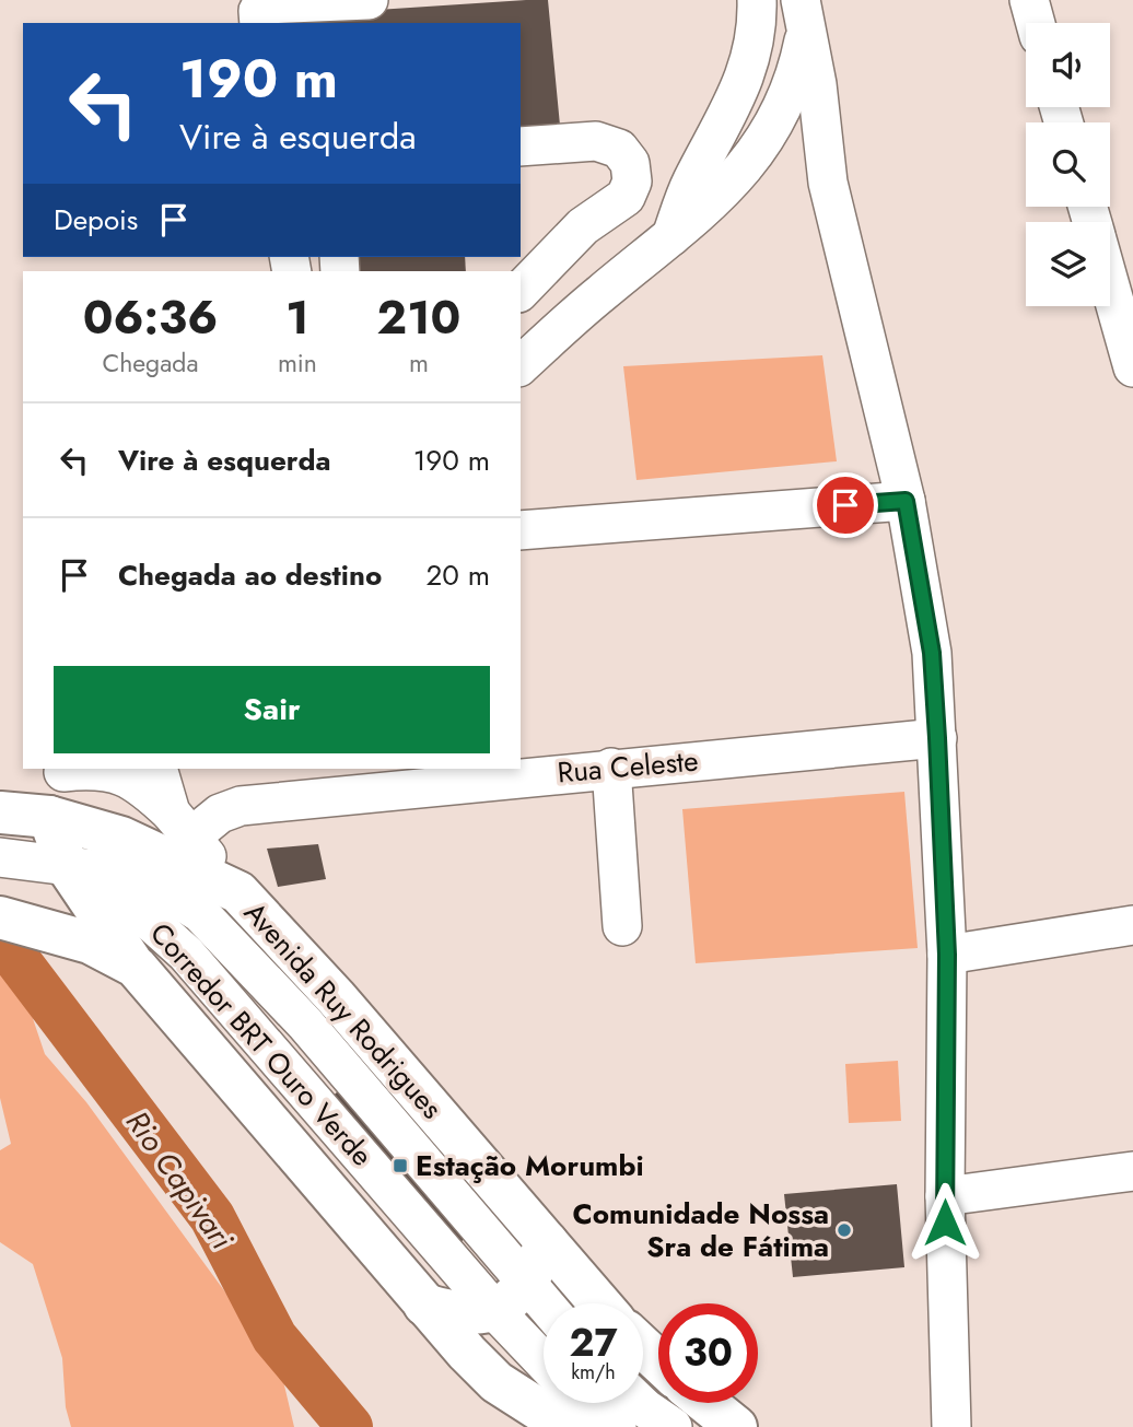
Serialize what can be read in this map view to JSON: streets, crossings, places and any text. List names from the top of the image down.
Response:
{
  "streets": {
    "main road": ["Avenida Ruy Rodrigues"],
    "street": ["Rua Celeste", "Corredor BRT Ouro Verde"]
  },
  "water": ["Rio Capivari"],
  "places": {
    "transit": ["Estação Morumbi"],
    "other": ["Comunidade Nossa Sra de Fátima"]
  },
  "page": {
    "turn": ["190 m", "Vire à esquerda"],
    "then": "Depois",
    "eta": [
      "06:36",
      "Chegada",
      "1",
      "min",
      "210",
      "m"
    ],
    "list": [
      {
        "name": "Vire à esquerda",
        "value": "190 m"
      },
      {
        "name": "Chegada ao destino",
        "value": "20 m"
      }
    ],
    "buttons": "Sair",
    "speed": "27 km/h",
    "limit": "30"
  }
}
